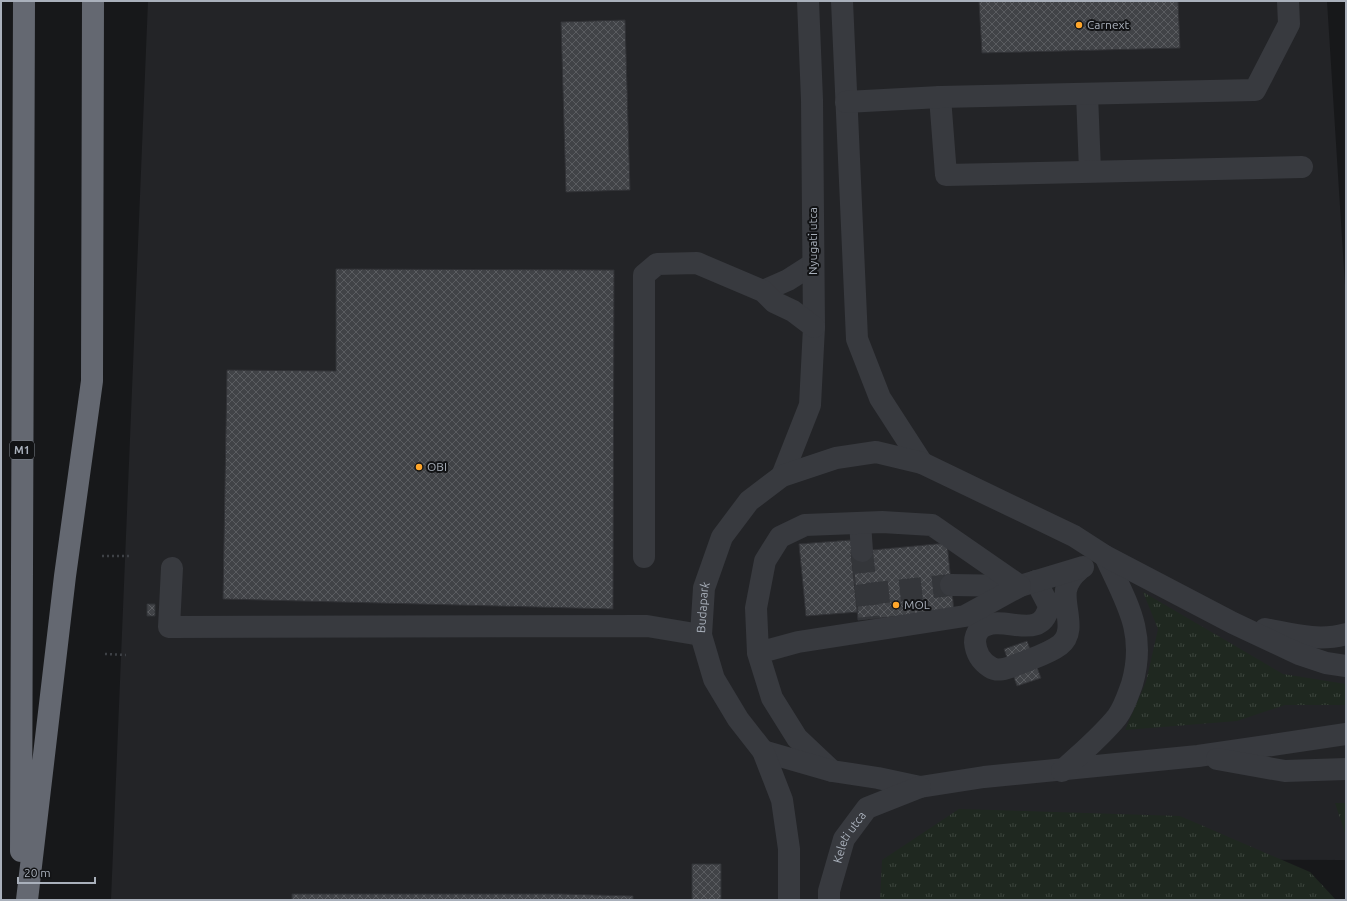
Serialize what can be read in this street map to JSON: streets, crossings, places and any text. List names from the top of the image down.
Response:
{
  "streets": {
    "highway": ["M1"],
    "street": ["Nyugati utca", "Budapark", "Keleti utca"]
  },
  "crossings": [
    ["Nyugati utca", "Budapark"]
  ],
  "places": ["Carnext", "OBI", "MOL"],
  "scale_bar": "20 m"
}
